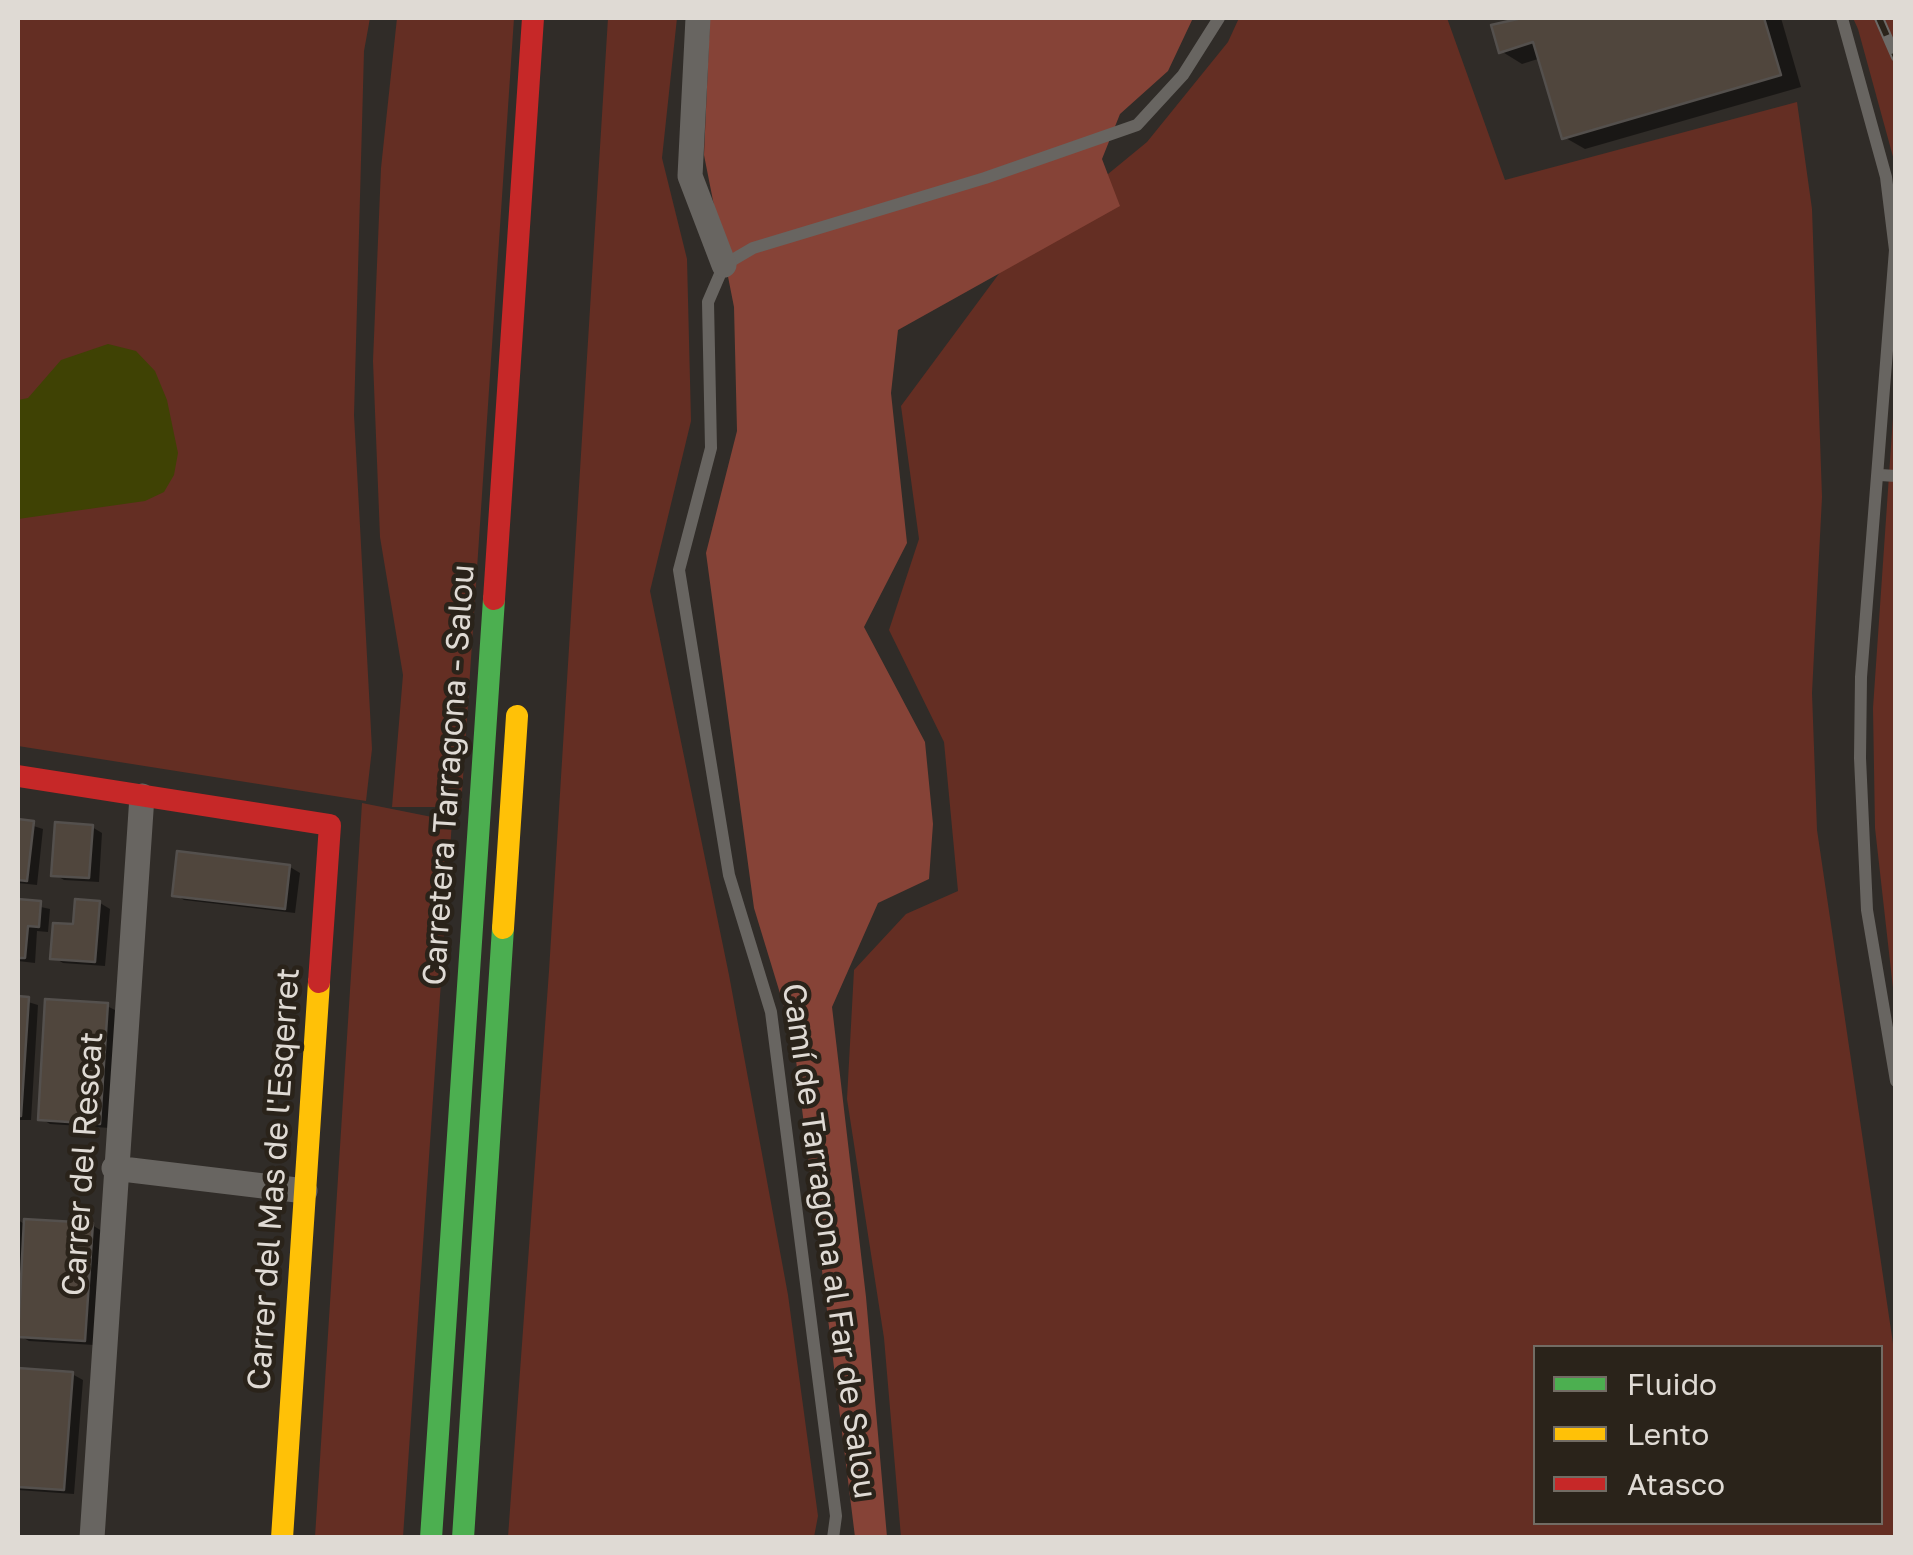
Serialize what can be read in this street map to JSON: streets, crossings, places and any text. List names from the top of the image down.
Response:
{
  "streets": {
    "main road": ["Carretera Tarragona - Salou", "Carrer del Mas de l'Esqerret"],
    "street": ["Carrer del Rescat"],
    "lane": ["Camí de Tarragona al Far de Salou"]
  },
  "crossings": [
    ["Carrer del Rescat", "Carrer del Mas de l'Esqerret"]
  ],
  "legend": ["Fluido", "Lento", "Atasco"]
}
